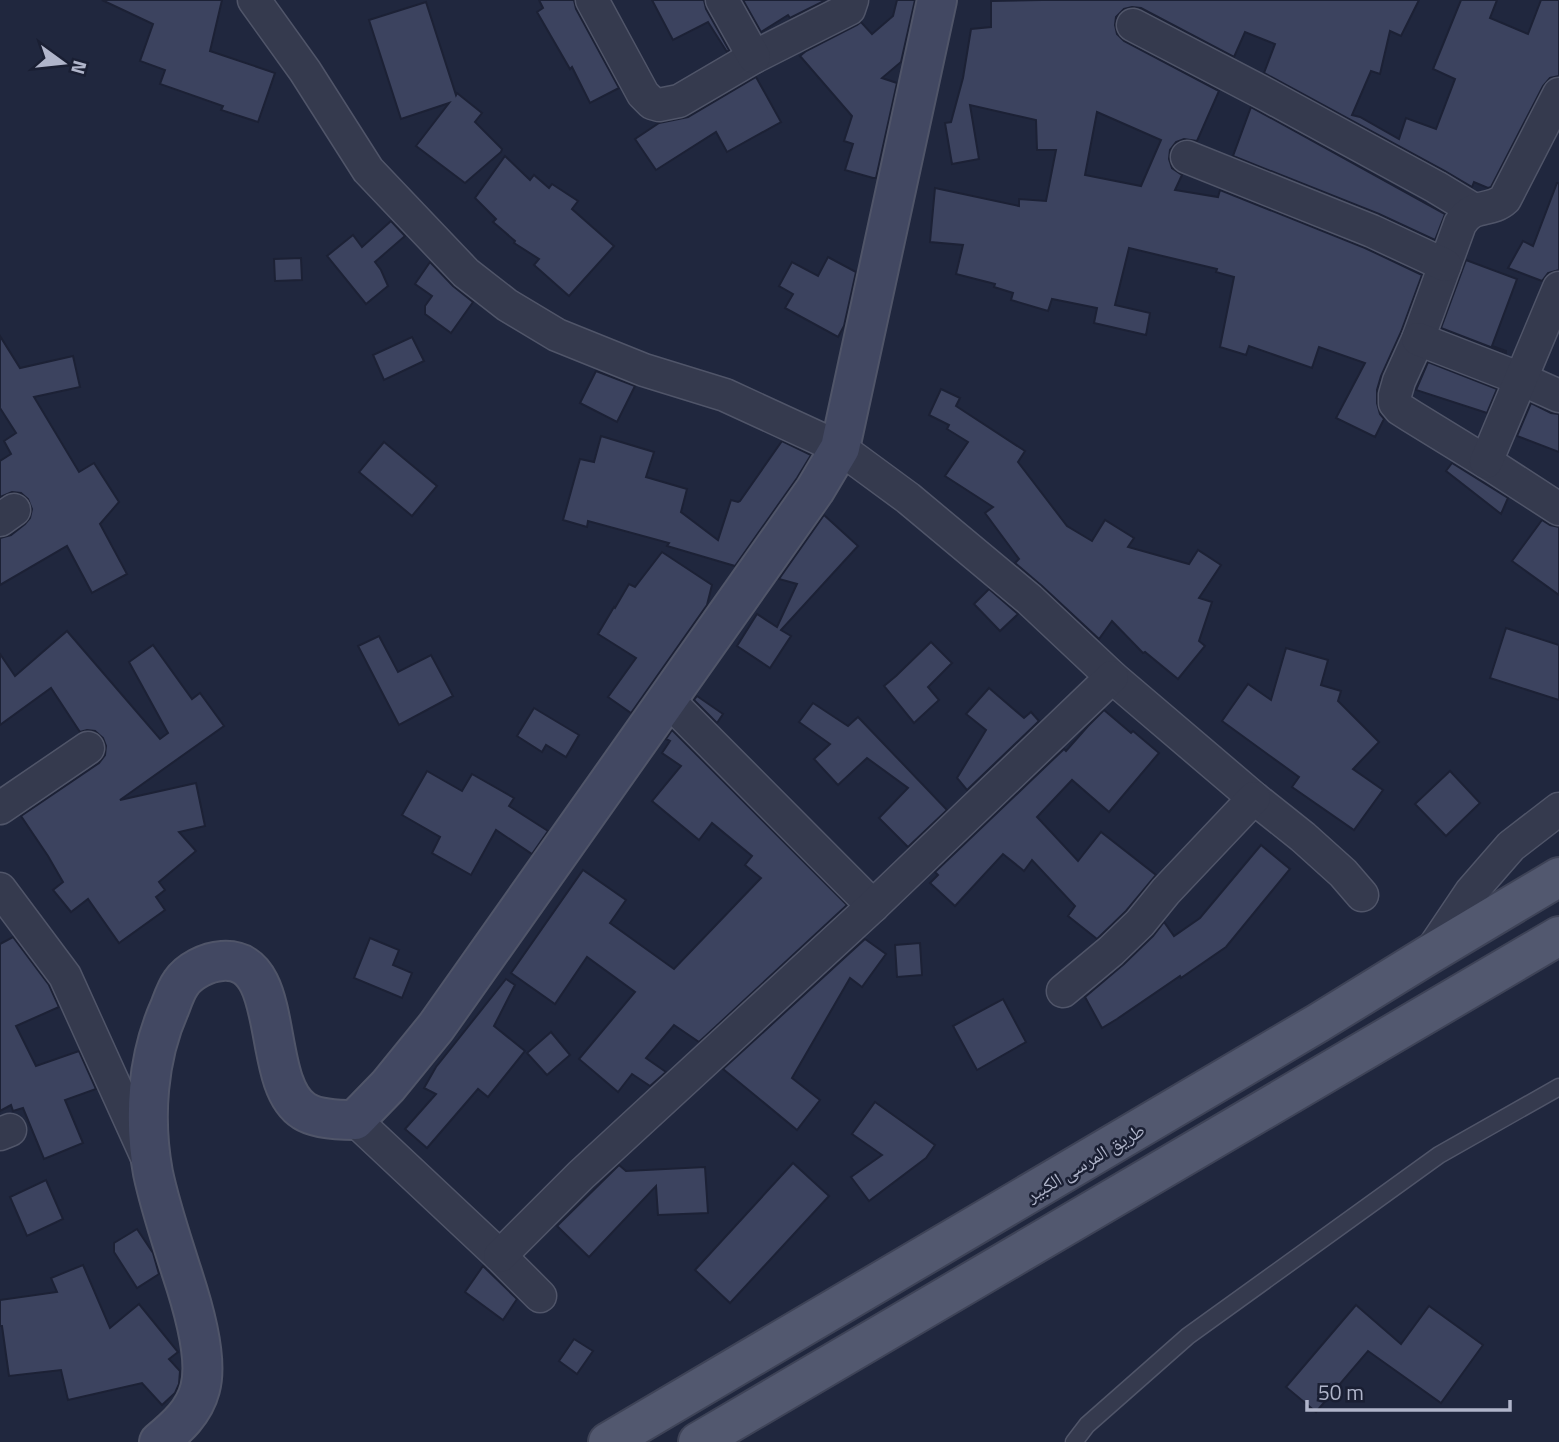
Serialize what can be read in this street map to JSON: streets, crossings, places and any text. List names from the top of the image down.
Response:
{
  "streets": {
    "main road": ["طريق المرسى الكبير"]
  },
  "scale_bar": "50 m",
  "north": "right"
}
